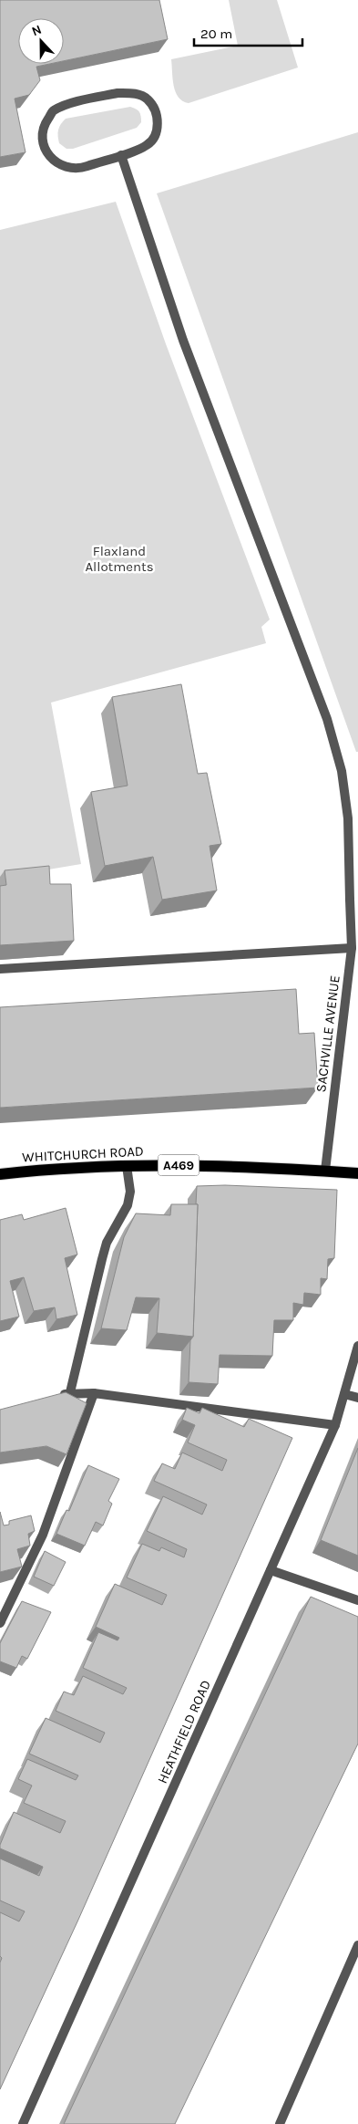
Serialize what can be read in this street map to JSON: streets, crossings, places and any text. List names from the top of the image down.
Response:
{
  "streets": {
    "main road": ["WHITCHURCH ROAD", "A469"],
    "street": ["SACHVILLE AVENUE", "HEATHFIELD ROAD"]
  },
  "crossings": [
    ["SACHVILLE AVENUE", "WHITCHURCH ROAD"]
  ],
  "parks": ["Flaxland Allotments"],
  "scale_bar": "20 m",
  "north": "top"
}
